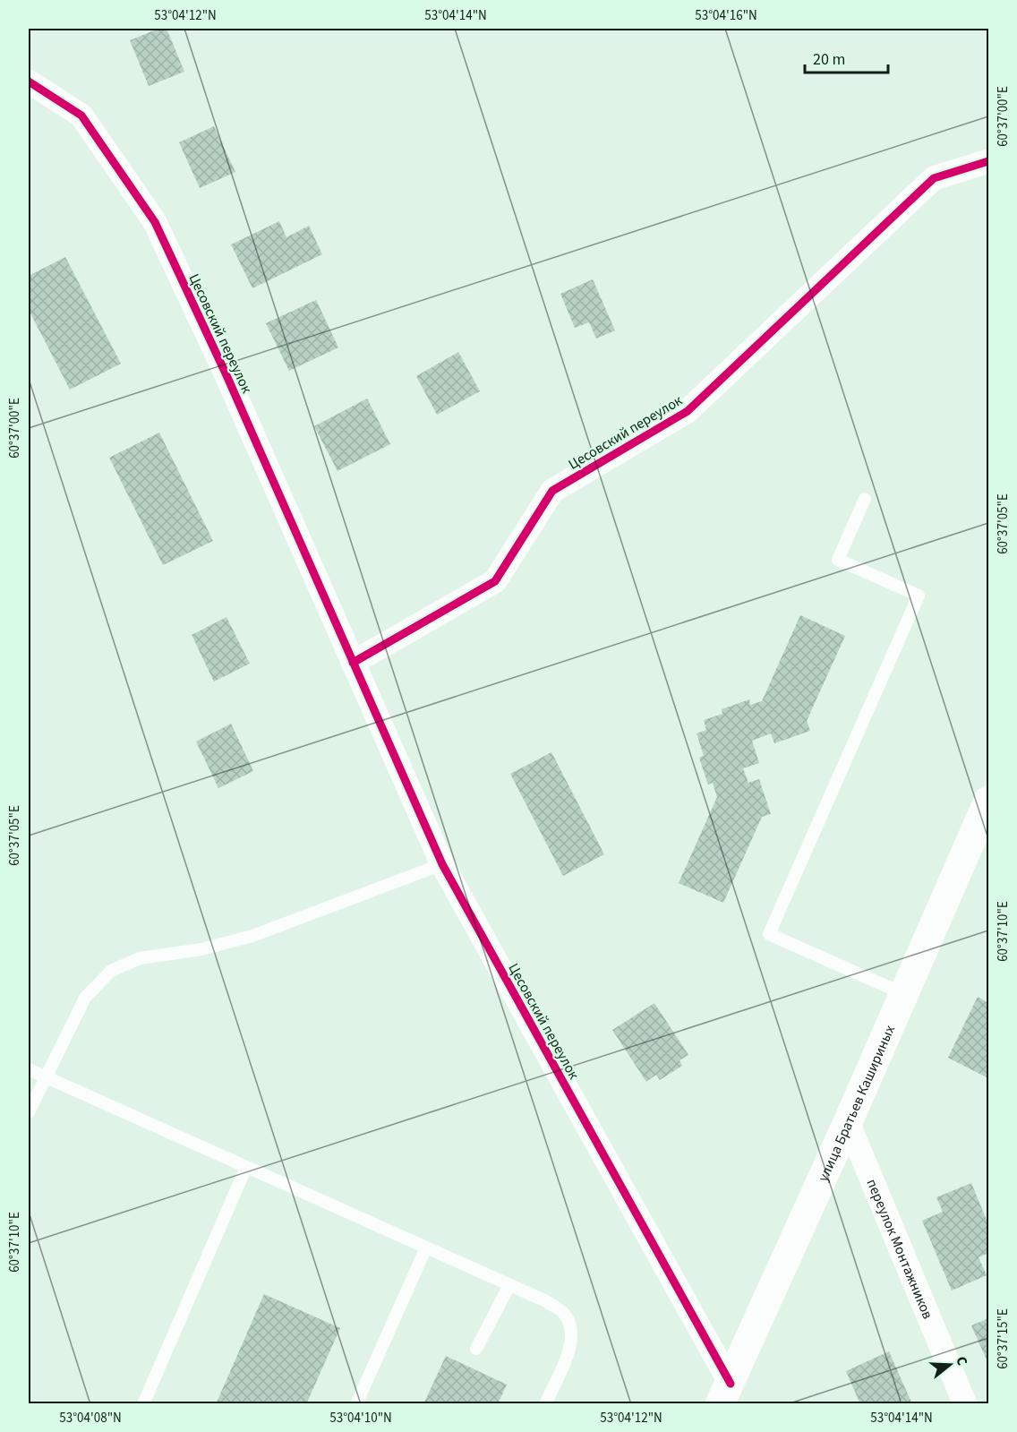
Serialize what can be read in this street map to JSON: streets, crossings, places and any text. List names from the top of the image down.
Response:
{
  "streets": {
    "main road": ["улица Братьев Кашириных"],
    "street": ["Цесовский переулок", "переулок Монтажников"]
  },
  "crossings": [
    ["Цесовский переулок", "улица Братьев Кашириных"],
    ["улица Братьев Кашириных", "переулок Монтажников"]
  ],
  "scale_bar": "20 m",
  "north": "right",
  "coordinates": [
    "53°04'12\"N",
    "53°04'14\"N",
    "53°04'16\"N",
    "60°37'00\"E",
    "60°37'05\"E",
    "60°37'10\"E",
    "60°37'15\"E",
    "53°04'08\"N",
    "53°04'10\"N"
  ]
}
